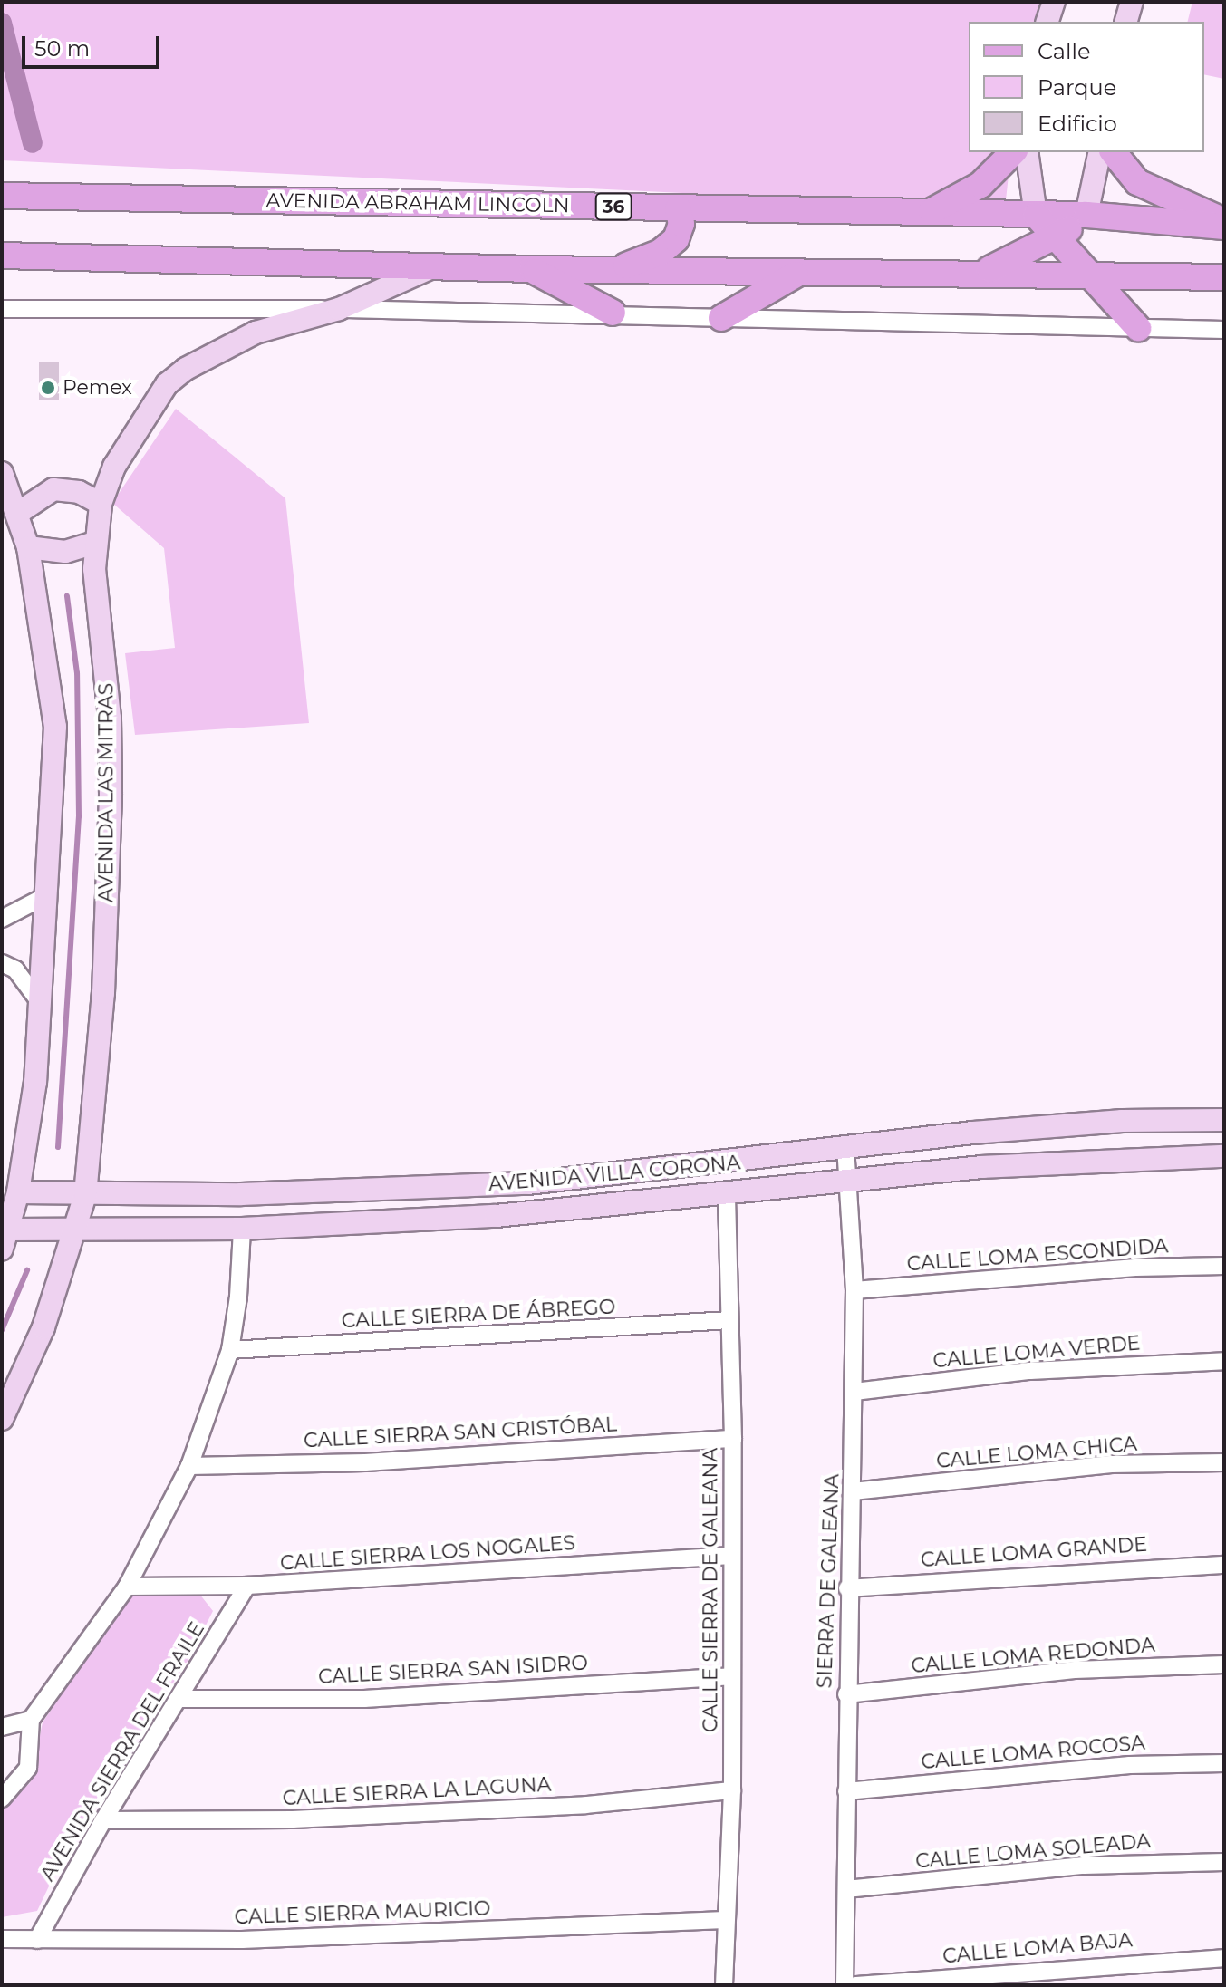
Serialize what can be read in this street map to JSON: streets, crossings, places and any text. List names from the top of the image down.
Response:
{
  "streets": {
    "main road": ["AVENIDA ABRAHAM LINCOLN", "36"],
    "street": [
      "AVENIDA LAS MITRAS",
      "AVENIDA VILLA CORONA",
      "CALLE LOMA ESCONDIDA",
      "CALLE SIERRA DE ÁBREGO",
      "CALLE LOMA VERDE",
      "CALLE SIERRA SAN CRISTÓBAL",
      "CALLE LOMA CHICA",
      "CALLE LOMA GRANDE",
      "CALLE SIERRA LOS NOGALES",
      "SIERRA DE GALEANA",
      "CALLE SIERRA DE GALEANA",
      "CALLE LOMA REDONDA",
      "CALLE SIERRA SAN ISIDRO",
      "AVENIDA SIERRA DEL FRAILE",
      "CALLE LOMA ROCOSA",
      "CALLE SIERRA LA LAGUNA",
      "CALLE LOMA SOLEADA",
      "CALLE SIERRA MAURICIO",
      "CALLE LOMA BAJA"
    ]
  },
  "crossings": [
    ["AVENIDA LAS MITRAS", "AVENIDA VILLA CORONA"],
    ["AVENIDA VILLA CORONA", "SIERRA DE GALEANA"],
    ["AVENIDA VILLA CORONA", "CALLE SIERRA DE GALEANA"],
    ["CALLE LOMA ESCONDIDA", "SIERRA DE GALEANA"],
    ["CALLE SIERRA DE ÁBREGO", "CALLE SIERRA DE GALEANA"],
    ["CALLE LOMA VERDE", "SIERRA DE GALEANA"],
    ["CALLE SIERRA SAN CRISTÓBAL", "CALLE SIERRA DE GALEANA"],
    ["CALLE LOMA CHICA", "SIERRA DE GALEANA"],
    ["CALLE LOMA GRANDE", "SIERRA DE GALEANA"],
    ["CALLE SIERRA LOS NOGALES", "CALLE SIERRA DE GALEANA"],
    ["CALLE SIERRA LOS NOGALES", "AVENIDA SIERRA DEL FRAILE"],
    ["SIERRA DE GALEANA", "CALLE LOMA REDONDA"],
    ["SIERRA DE GALEANA", "CALLE LOMA ROCOSA"],
    ["SIERRA DE GALEANA", "CALLE LOMA SOLEADA"],
    ["CALLE SIERRA DE GALEANA", "CALLE SIERRA SAN ISIDRO"],
    ["CALLE SIERRA DE GALEANA", "CALLE SIERRA LA LAGUNA"],
    ["CALLE SIERRA DE GALEANA", "CALLE SIERRA MAURICIO"],
    ["CALLE SIERRA SAN ISIDRO", "AVENIDA SIERRA DEL FRAILE"],
    ["AVENIDA SIERRA DEL FRAILE", "CALLE SIERRA LA LAGUNA"],
    ["AVENIDA SIERRA DEL FRAILE", "CALLE SIERRA MAURICIO"]
  ],
  "places": ["Pemex"],
  "legend": ["Calle", "Parque", "Edificio"],
  "scale_bar": "50 m"
}
